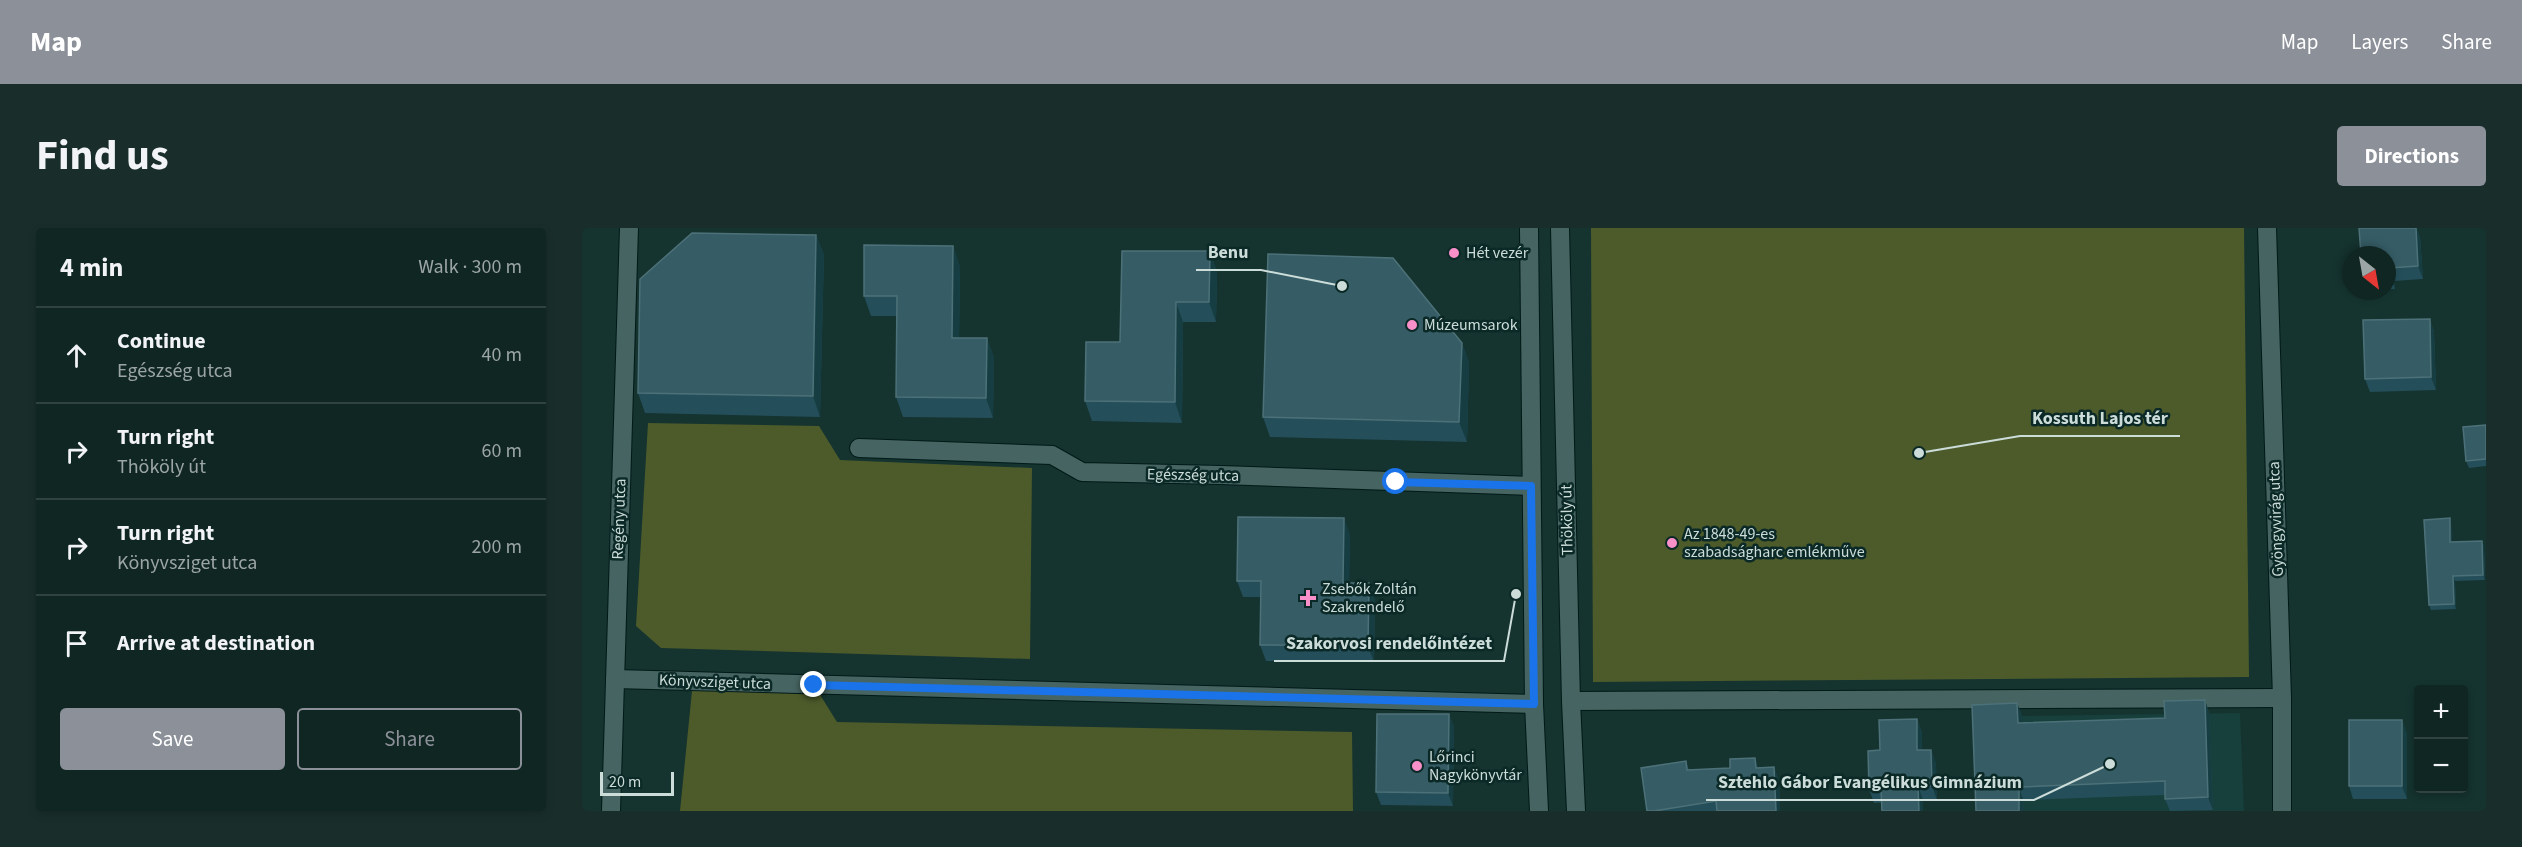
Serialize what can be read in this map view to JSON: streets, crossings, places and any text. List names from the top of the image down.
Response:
{
  "streets": {
    "street": [
      "Egészség utca",
      "Regény utca",
      "Gyöngyvirág utca",
      "Thököly út",
      "Könyvsziget utca"
    ]
  },
  "crossings": [
    ["Regény utca", "Könyvsziget utca"]
  ],
  "places": {
    "other": [
      "Hét vezér",
      "Benu",
      "Múzeumsarok",
      "Kossuth Lajos tér",
      "Az 1848-49-es szabadságharc emlékműve",
      "Szakorvosi rendelőintézet",
      "Sztehlo Gábor Evangélikus Gimnázium",
      "Lőrinci Nagykönyvtár"
    ],
    "health": ["Zsebők Zoltán Szakrendelő"]
  },
  "scale_bar": "20 m",
  "north": "bottom right",
  "page": {
    "header": "Map",
    "nav": ["Map", "Layers", "Share"],
    "title": "Find us",
    "buttons": [
      "Directions",
      ["Save", "Share"]
    ],
    "heading": ["4 min", "Walk · 300 m"],
    "list": [
      ["Continue", "Egészség utca", "40 m"],
      ["Turn right", "Thököly út", "60 m"],
      ["Turn right", "Könyvsziget utca", "200 m"],
      "Arrive at destination"
    ],
    "map_buttons": ["+", "−"],
    "scale": "20 m"
  }
}
